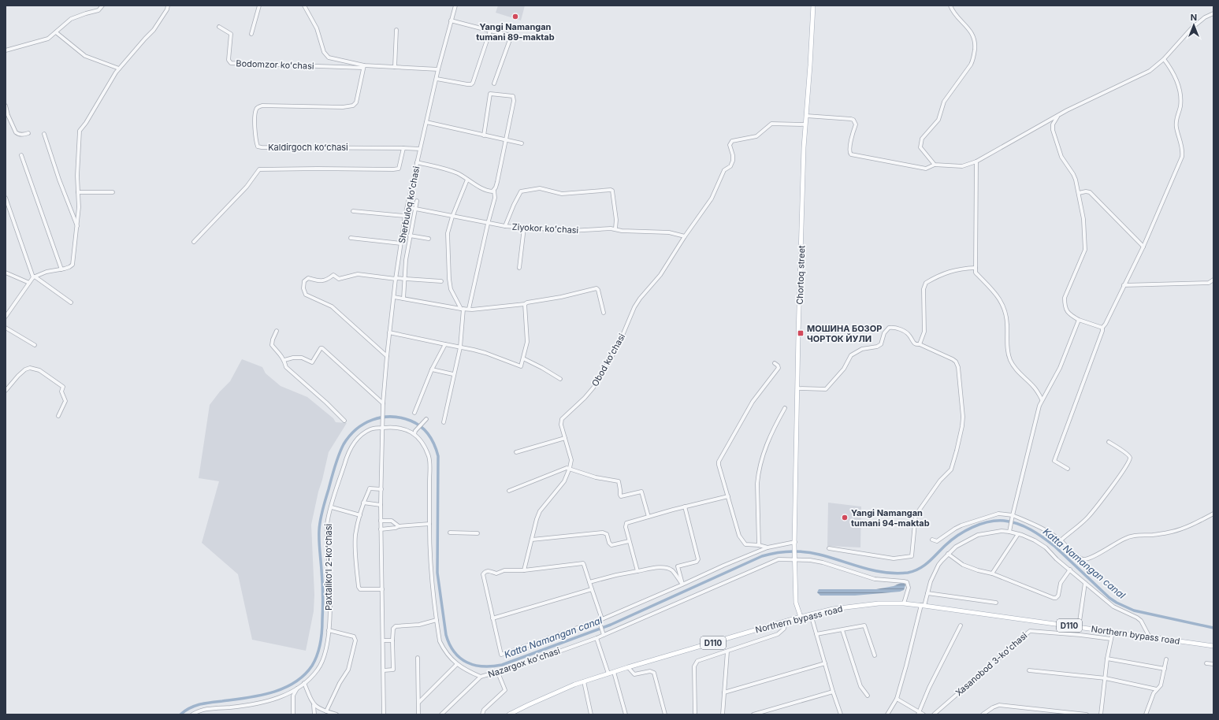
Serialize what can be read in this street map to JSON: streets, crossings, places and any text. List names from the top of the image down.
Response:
{
  "streets": {
    "main road": ["Chortoq street", "Northern bypass road", "D110"],
    "street": [
      "Bodomzor koʻchasi",
      "Kaldirgoch koʻchasi",
      "Sherbuloq koʻchasi",
      "Ziyokor koʻchasi",
      "Obod koʻchasi",
      "Paxtalikoʻl 2-koʻchasi",
      "Nazargox koʻchasi",
      "Xasanobod 3-koʻchasi"
    ]
  },
  "crossings": [
    ["Bodomzor koʻchasi", "Kaldirgoch koʻchasi"],
    ["Kaldirgoch koʻchasi", "Sherbuloq koʻchasi"],
    ["Sherbuloq koʻchasi", "Ziyokor koʻchasi"],
    ["Sherbuloq koʻchasi", "Paxtalikoʻl 2-koʻchasi"],
    ["Sherbuloq koʻchasi", "Nazargox koʻchasi"],
    ["Ziyokor koʻchasi", "Obod koʻchasi"],
    ["Chortoq street", "Northern bypass road"],
    ["Chortoq street", "Nazargox koʻchasi"],
    ["Paxtalikoʻl 2-koʻchasi", "Nazargox koʻchasi"],
    ["Northern bypass road", "Nazargox koʻchasi"]
  ],
  "water": ["Katta Namangan canal"],
  "places": {
    "other": ["Yangi Namangan tumani 89-maktab", "Yangi Namangan tumani 94-maktab"],
    "transit": ["МОШИНА БОЗОР ЧОРТОК ЙУЛИ"]
  },
  "north": "top"
}
